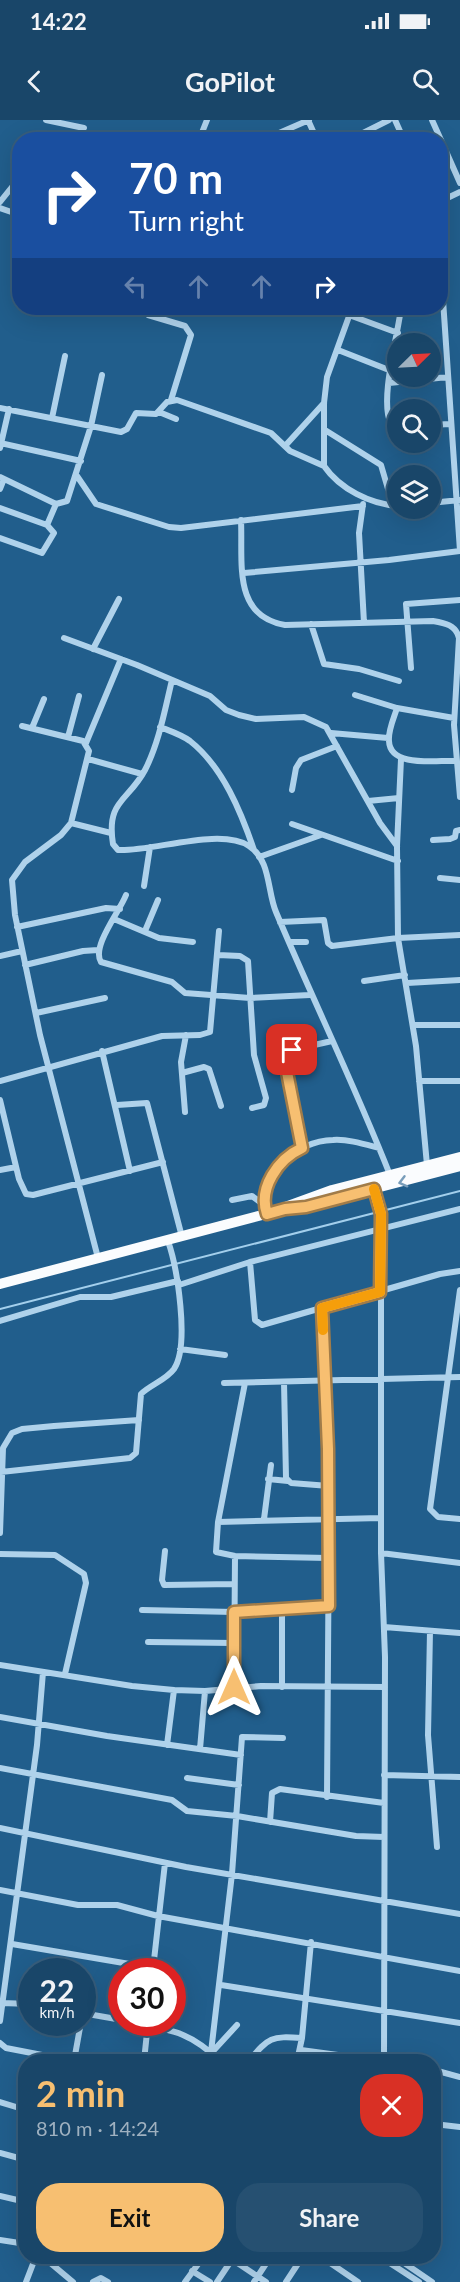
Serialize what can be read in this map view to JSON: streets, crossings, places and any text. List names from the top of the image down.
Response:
{
  "north": "top right",
  "page": {
    "status": "14:22",
    "header": "GoPilot",
    "turn": ["70 m", "Turn right"],
    "speed": "22 km/h",
    "limit": "30",
    "heading": ["2 min", "810 m · 14:24"],
    "buttons": ["Exit", "Share"]
  }
}
